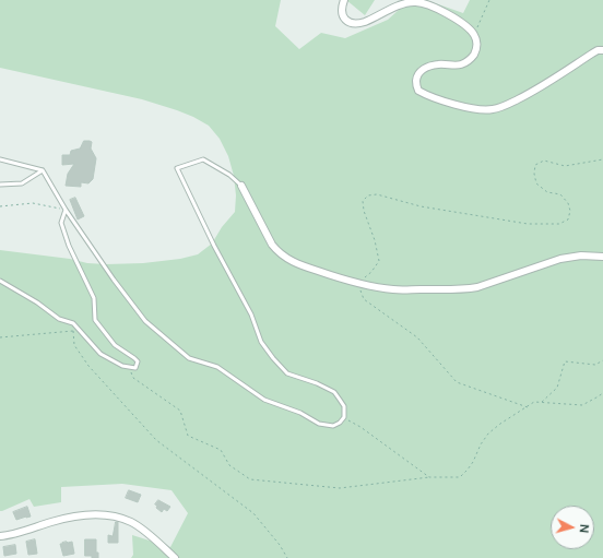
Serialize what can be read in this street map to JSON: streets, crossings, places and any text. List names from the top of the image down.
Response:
{
  "north": "right"
}
